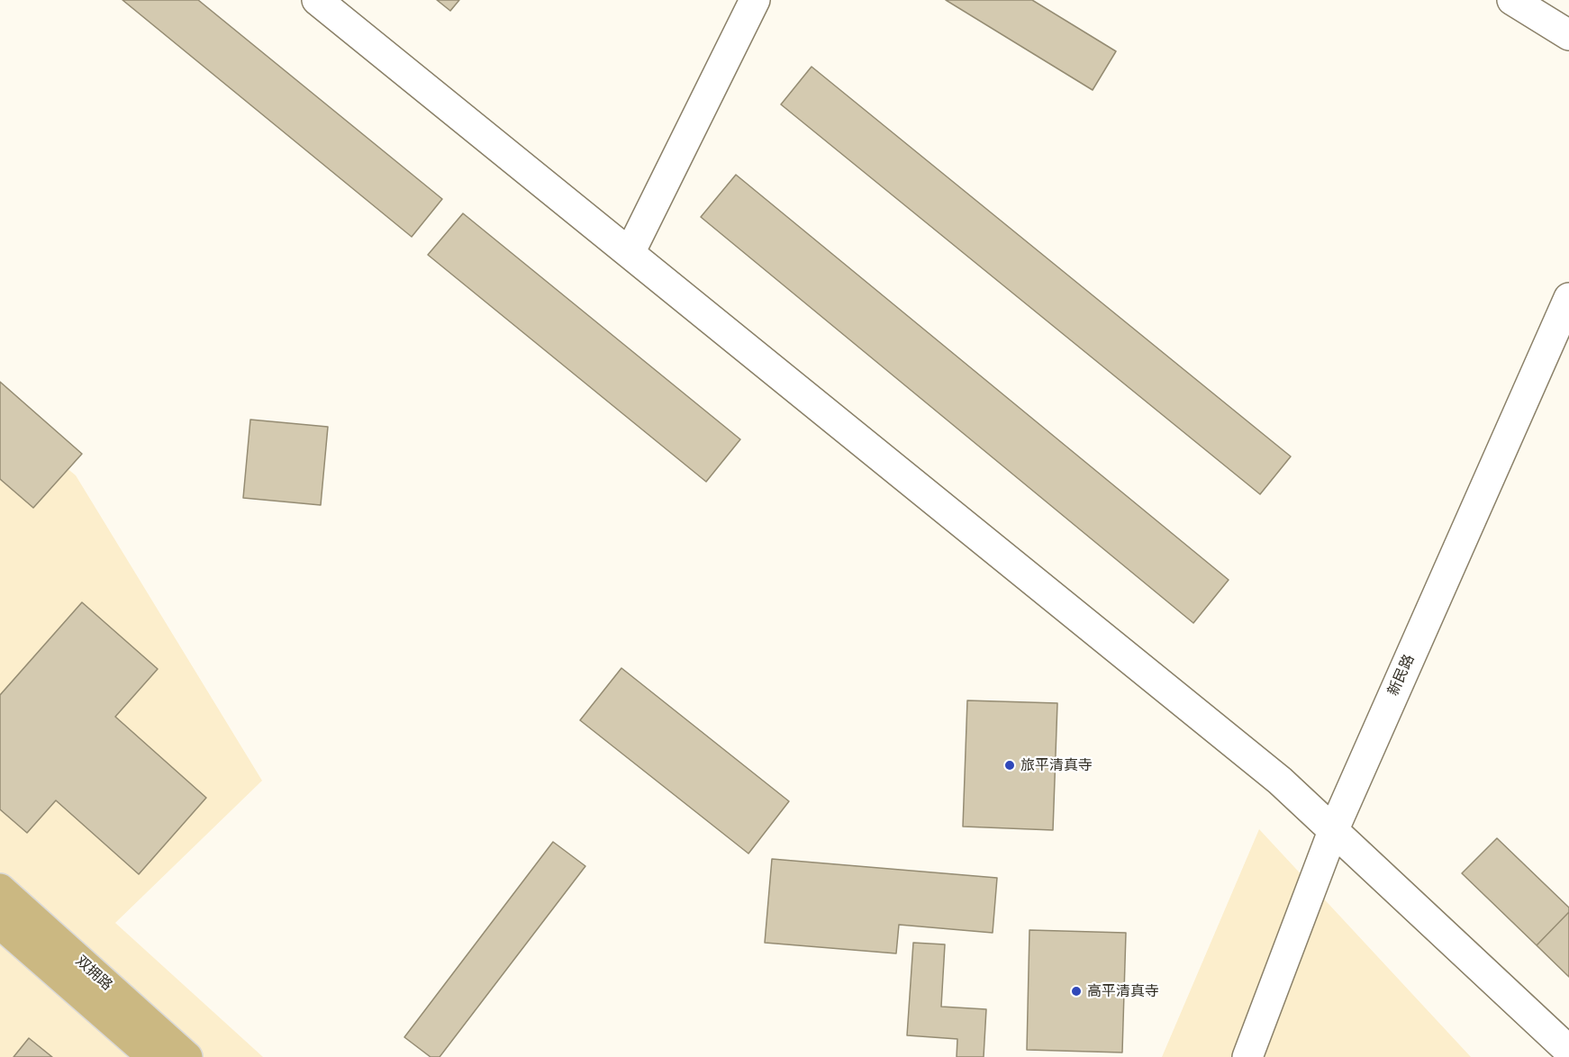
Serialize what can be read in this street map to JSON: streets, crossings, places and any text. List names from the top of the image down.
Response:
{
  "streets": {
    "main road": ["双拥路"],
    "street": ["新民路"]
  },
  "places": ["旅平清真寺", "高平清真寺"]
}
